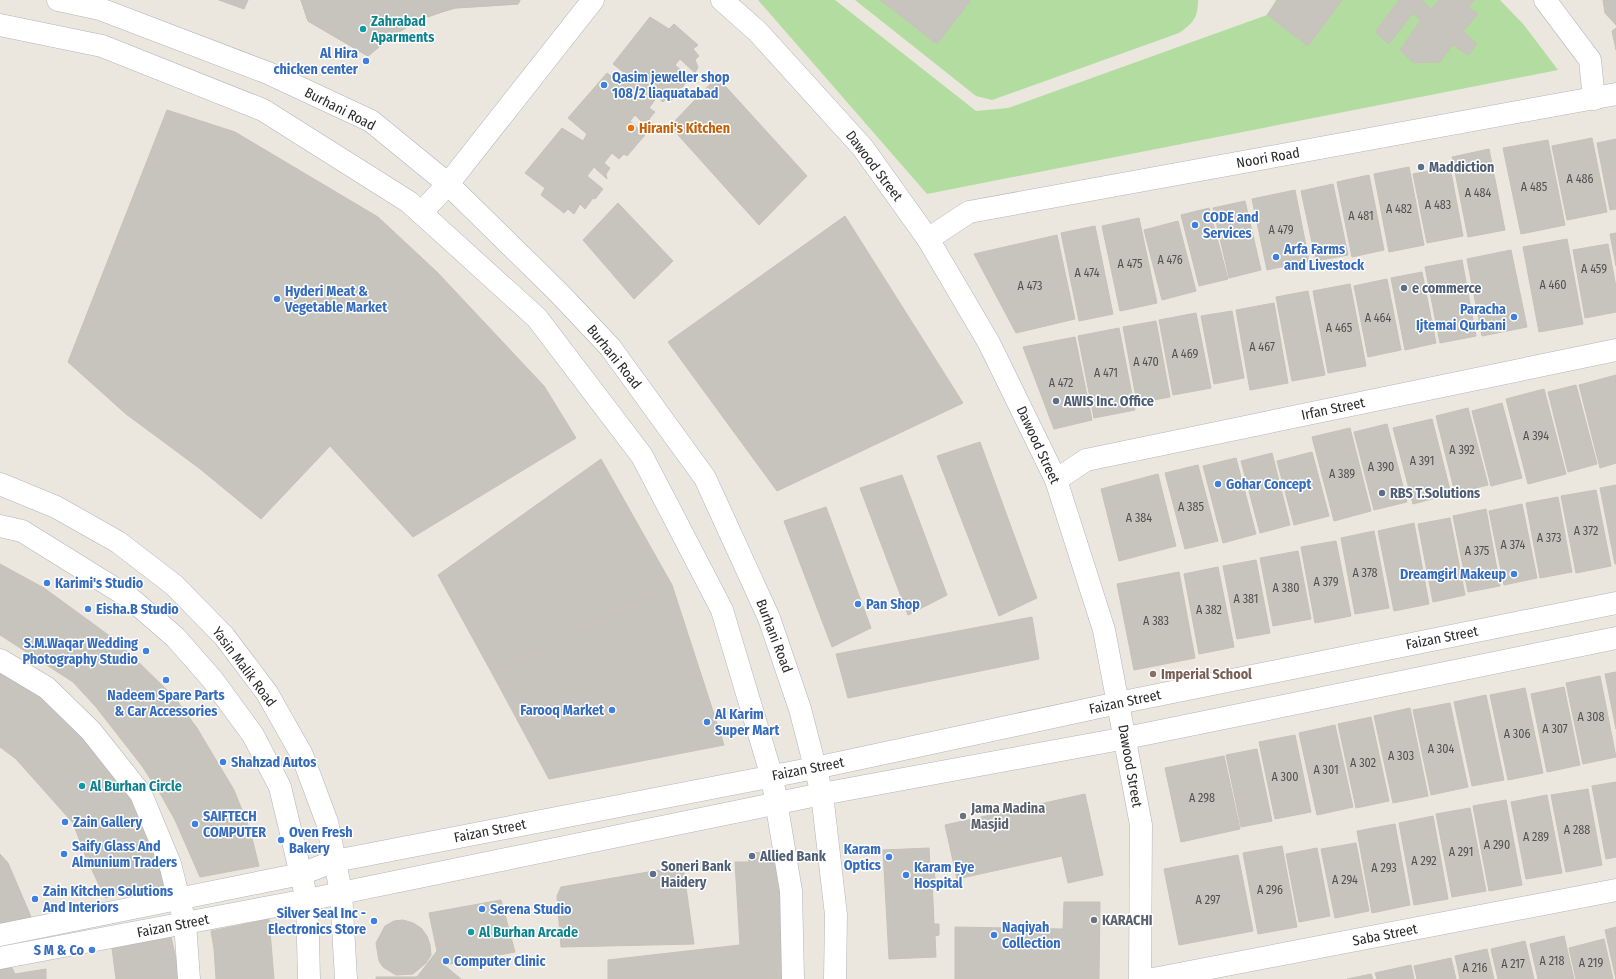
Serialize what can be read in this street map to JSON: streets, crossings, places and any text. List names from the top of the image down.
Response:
{
  "streets": {
    "street": [
      "Burhani Road",
      "Noori Road",
      "Dawood Street",
      "Irfan Street",
      "Faizan Street",
      "Yasin Malik Road",
      "Saba Street"
    ]
  },
  "crossings": [
    ["Burhani Road", "Faizan Street"],
    ["Noori Road", "Dawood Street"],
    ["Dawood Street", "Irfan Street"],
    ["Dawood Street", "Faizan Street"],
    ["Faizan Street", "Yasin Malik Road"]
  ],
  "places": [
    "Zahrabad Aparments",
    "Al Hira chicken center",
    "Qasim jeweller shop 108/2 liaquatabad",
    "Hirani's Kitchen",
    "Maddiction",
    "CODE and Services",
    "Arfa Farms and Livestock",
    "e commerce",
    "Hyderi Meat & Vegetable Market",
    "Paracha Ijtemai Qurbani",
    "AWIS Inc. Office",
    "Gohar Concept",
    "RBS T.Solutions",
    "Dreamgirl Makeup",
    "Karimi's Studio",
    "Pan Shop",
    "Eisha.B Studio",
    "S.M.Waqar Wedding Photography Studio",
    "Imperial School",
    "Nadeem Spare Parts & Car Accessories",
    "Farooq Market",
    "Al Karim Super Mart",
    "Shahzad Autos",
    "Al Burhan Circle",
    "Jama Madina Masjid",
    "Zain Gallery",
    "SAIFTECH COMPUTER",
    "Oven Fresh Bakery",
    "Saify Glass And Almunium Traders",
    "Allied Bank",
    "Karam Optics",
    "Soneri Bank Haidery",
    "Karam Eye Hospital",
    "Zain Kitchen Solutions And Interiors",
    "Serena Studio",
    "KARACHI",
    "Silver Seal Inc - Electronics Store",
    "Al Burhan Arcade",
    "Naqiyah Collection",
    "S M & Co",
    "Computer Clinic"
  ],
  "house_numbers": [
    "A 486",
    "A 485",
    "A 484",
    "A 483",
    "A 482",
    "A 481",
    "A 479",
    "A 476",
    "A 475",
    "A 459",
    "A 474",
    "A 460",
    "A 473",
    "A 464",
    "A 465",
    "A 467",
    "A 469",
    "A 470",
    "A 471",
    "A 472",
    "A 394",
    "A 392",
    "A 391",
    "A 390",
    "A 389",
    "A 385",
    "A 384",
    "A 372",
    "A 373",
    "A 374",
    "A 375",
    "A 378",
    "A 379",
    "A 380",
    "A 381",
    "A 382",
    "A 383",
    "A 308",
    "A 307",
    "A 306",
    "A 304",
    "A 303",
    "A 302",
    "A 301",
    "A 300",
    "A 298",
    "A 288",
    "A 289",
    "A 290",
    "A 291",
    "A 292",
    "A 293",
    "A 294",
    "A 296",
    "A 297",
    "A 218",
    "A 219",
    "A 217",
    "A 216"
  ]
}
